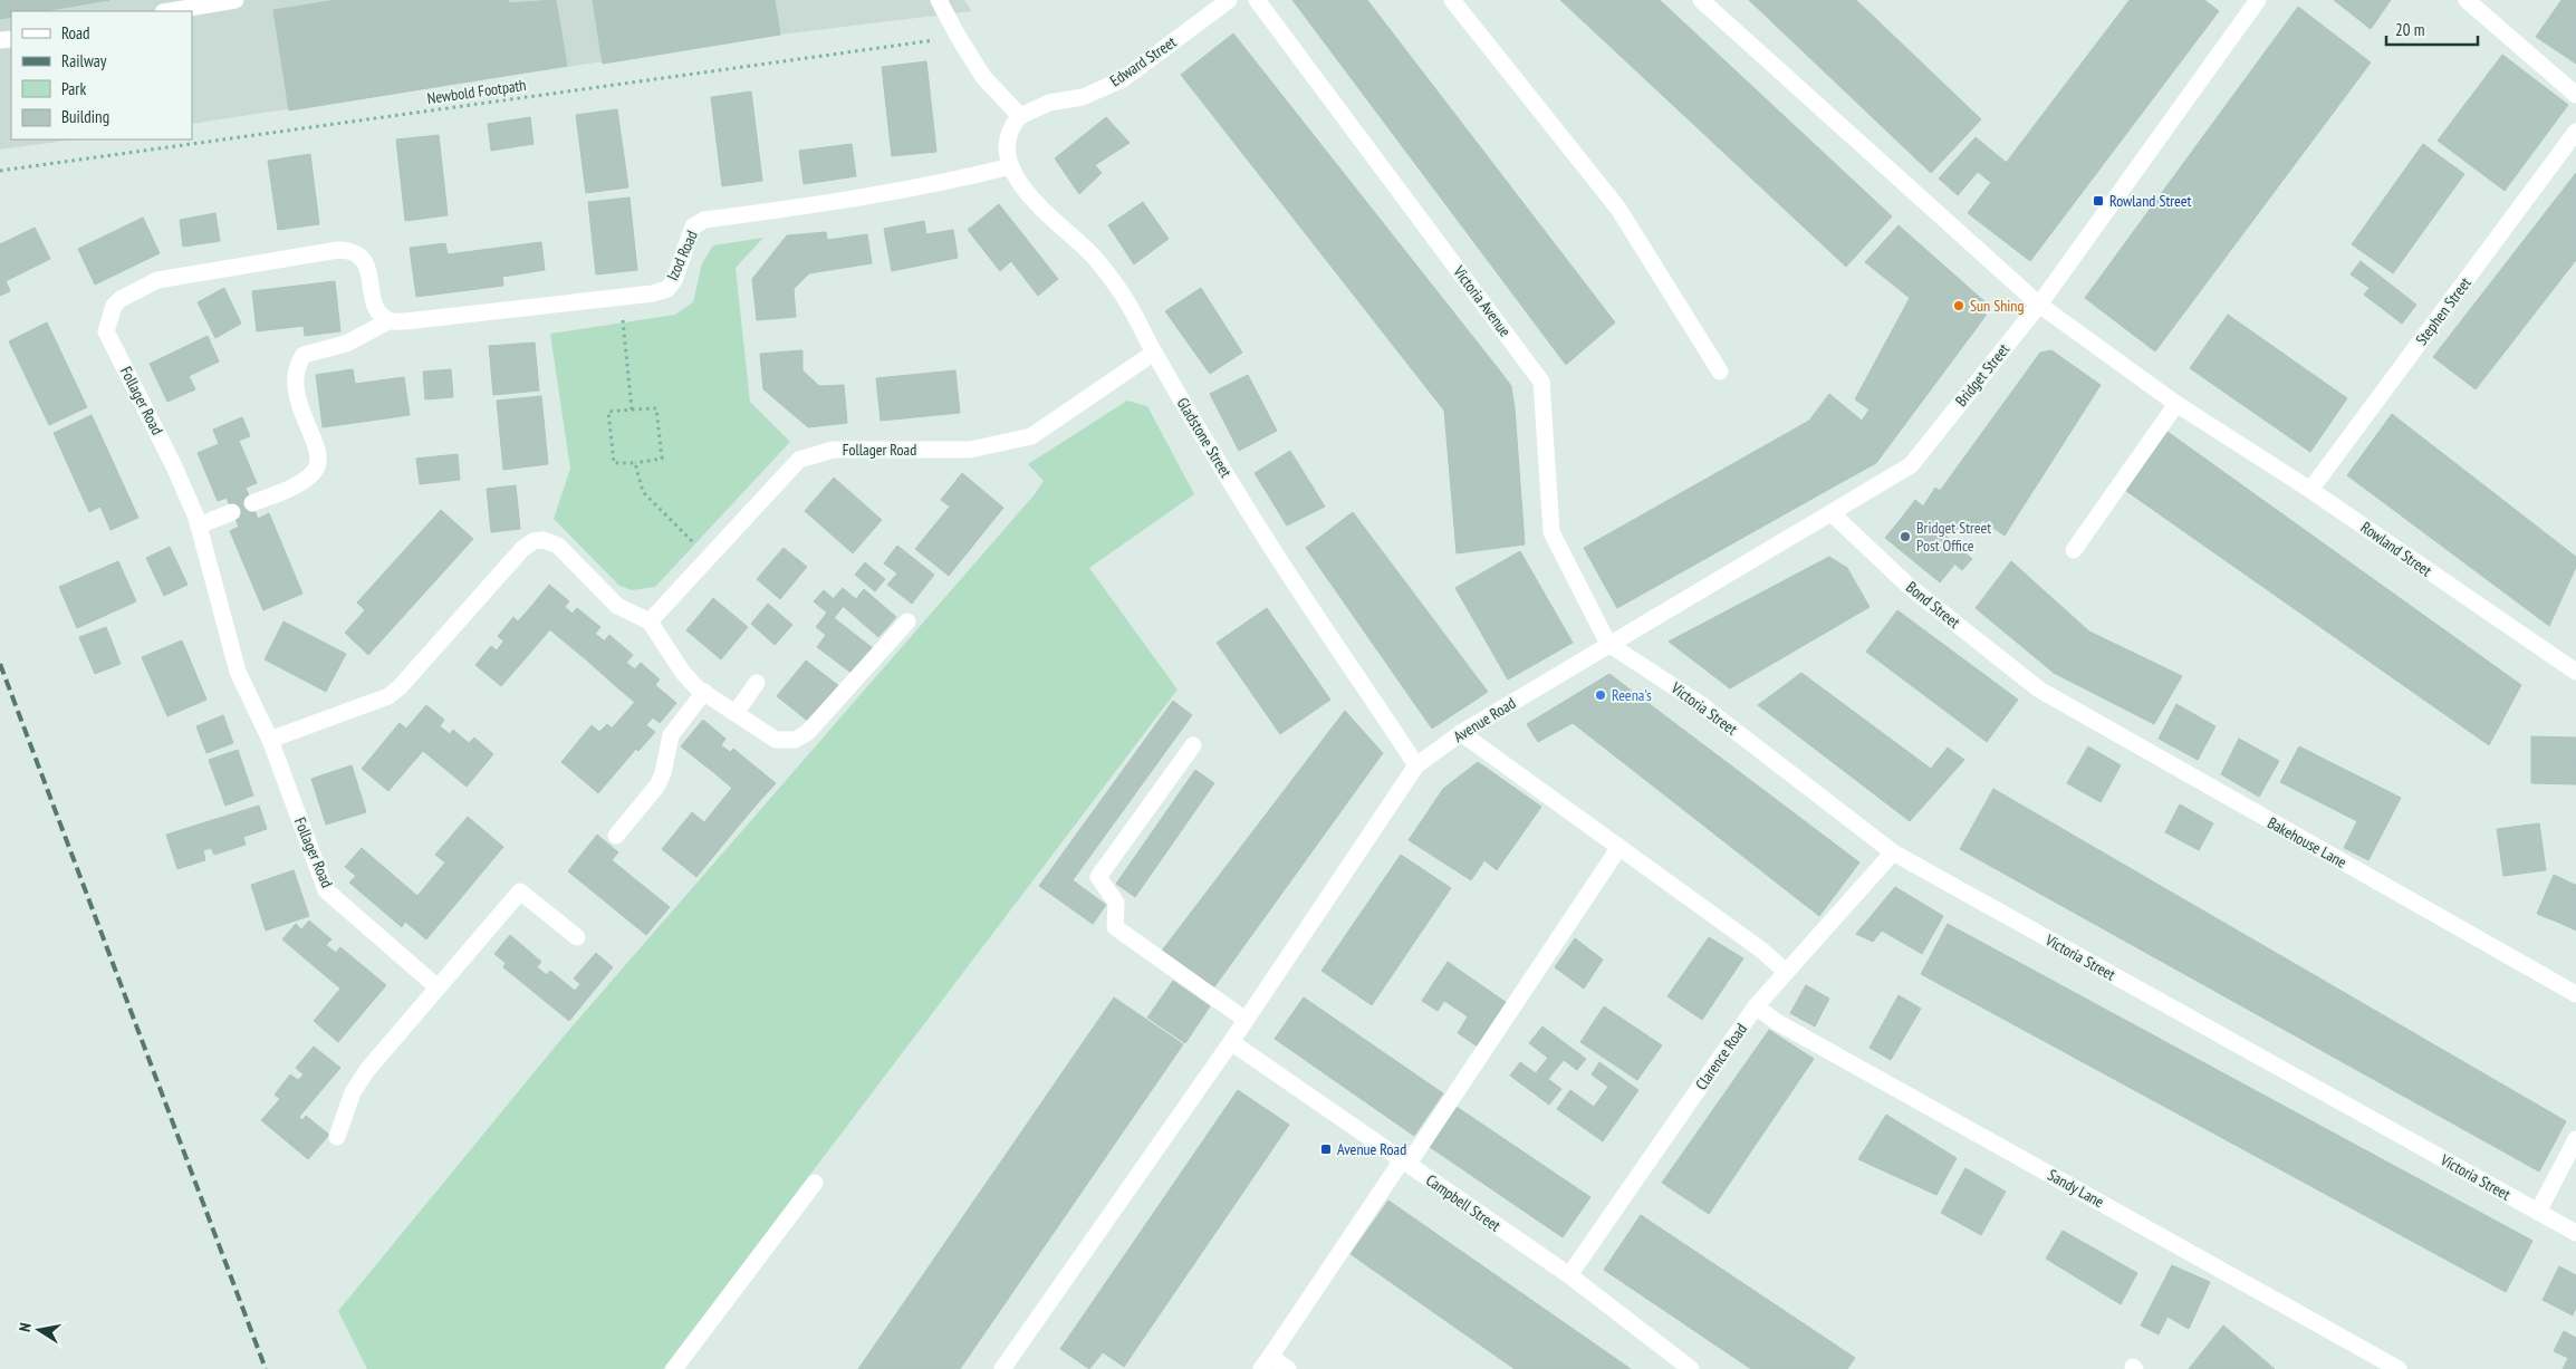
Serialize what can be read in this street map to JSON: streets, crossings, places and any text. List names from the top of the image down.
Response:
{
  "streets": {
    "street": [
      "Edward Street",
      "Izod Road",
      "Victoria Avenue",
      "Stephen Street",
      "Bridget Street",
      "Follager Road",
      "Gladstone Street",
      "Rowland Street",
      "Bond Street",
      "Victoria Street",
      "Avenue Road",
      "Bakehouse Lane",
      "Clarence Road",
      "Sandy Lane",
      "Campbell Street"
    ],
    "path": ["Newbold Footpath"]
  },
  "crossings": [
    ["Edward Street", "Gladstone Street"],
    ["Izod Road", "Follager Road"],
    ["Izod Road", "Gladstone Street"],
    ["Victoria Avenue", "Bridget Street"],
    ["Victoria Avenue", "Victoria Street"],
    ["Victoria Avenue", "Avenue Road"],
    ["Stephen Street", "Rowland Street"],
    ["Bridget Street", "Rowland Street"],
    ["Bridget Street", "Bond Street"],
    ["Bridget Street", "Victoria Street"],
    ["Bridget Street", "Avenue Road"],
    ["Follager Road", "Gladstone Street"],
    ["Gladstone Street", "Avenue Road"],
    ["Bond Street", "Bakehouse Lane"],
    ["Victoria Street", "Avenue Road"],
    ["Victoria Street", "Clarence Road"],
    ["Avenue Road", "Campbell Street"],
    ["Clarence Road", "Sandy Lane"],
    ["Clarence Road", "Campbell Street"]
  ],
  "places": {
    "transit": ["Rowland Street", "Avenue Road"],
    "other": ["Sun Shing", "Bridget Street Post Office", "Reena's"]
  },
  "legend": [
    "Road",
    "Railway",
    "Park",
    "Building"
  ],
  "scale_bar": "20 m",
  "north": "left"
}
